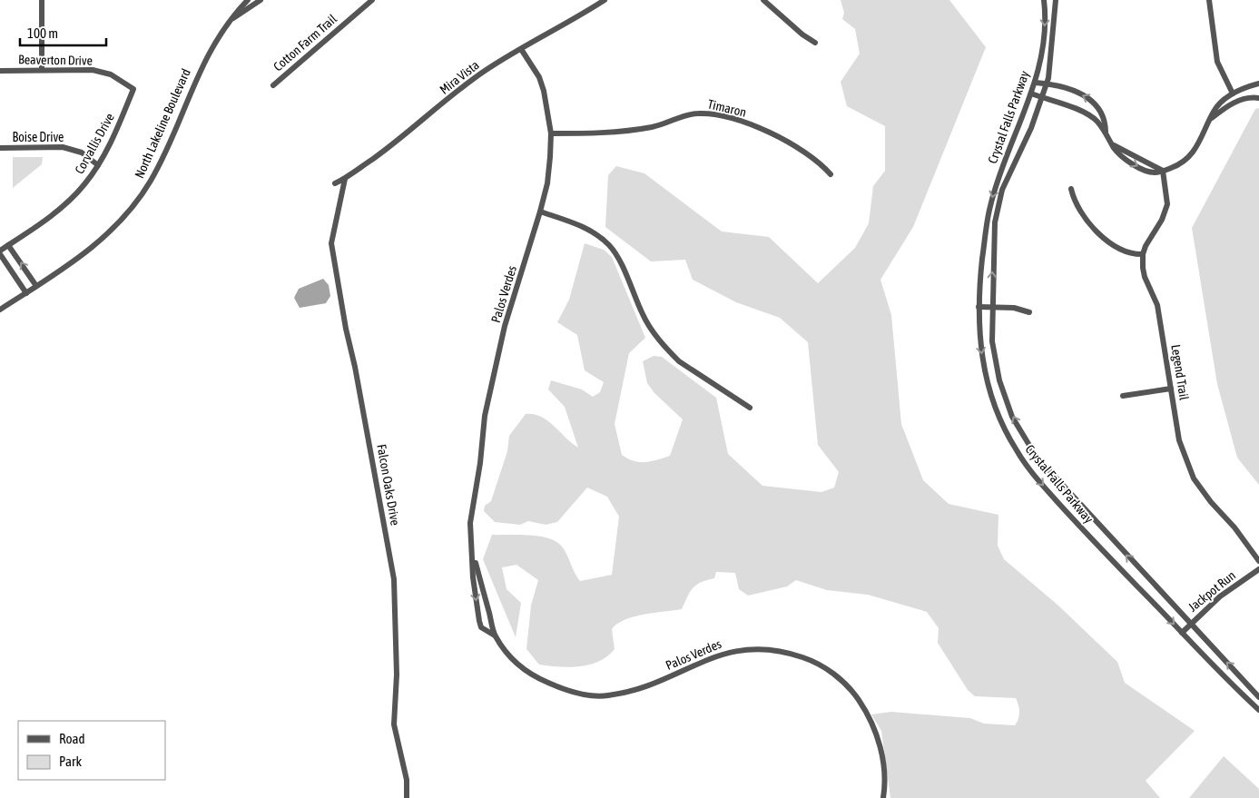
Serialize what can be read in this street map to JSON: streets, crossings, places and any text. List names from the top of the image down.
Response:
{
  "streets": {
    "street": [
      "Cotton Farm Trail",
      "Beaverton Drive",
      "Mira Vista",
      "Timaron",
      "Crystal Falls Parkway",
      "North Lakeline Boulevard",
      "Boise Drive",
      "Corvallis Drive",
      "Palos Verdes",
      "Legend Trail",
      "Falcon Oaks Drive",
      "Jackpot Run"
    ]
  },
  "crossings": [
    ["Beaverton Drive", "Corvallis Drive"],
    ["Mira Vista", "Palos Verdes"],
    ["Mira Vista", "Falcon Oaks Drive"],
    ["Timaron", "Palos Verdes"],
    ["Crystal Falls Parkway", "Jackpot Run"],
    ["Boise Drive", "Corvallis Drive"]
  ],
  "legend": ["Road", "Park"],
  "scale_bar": "100 m"
}
